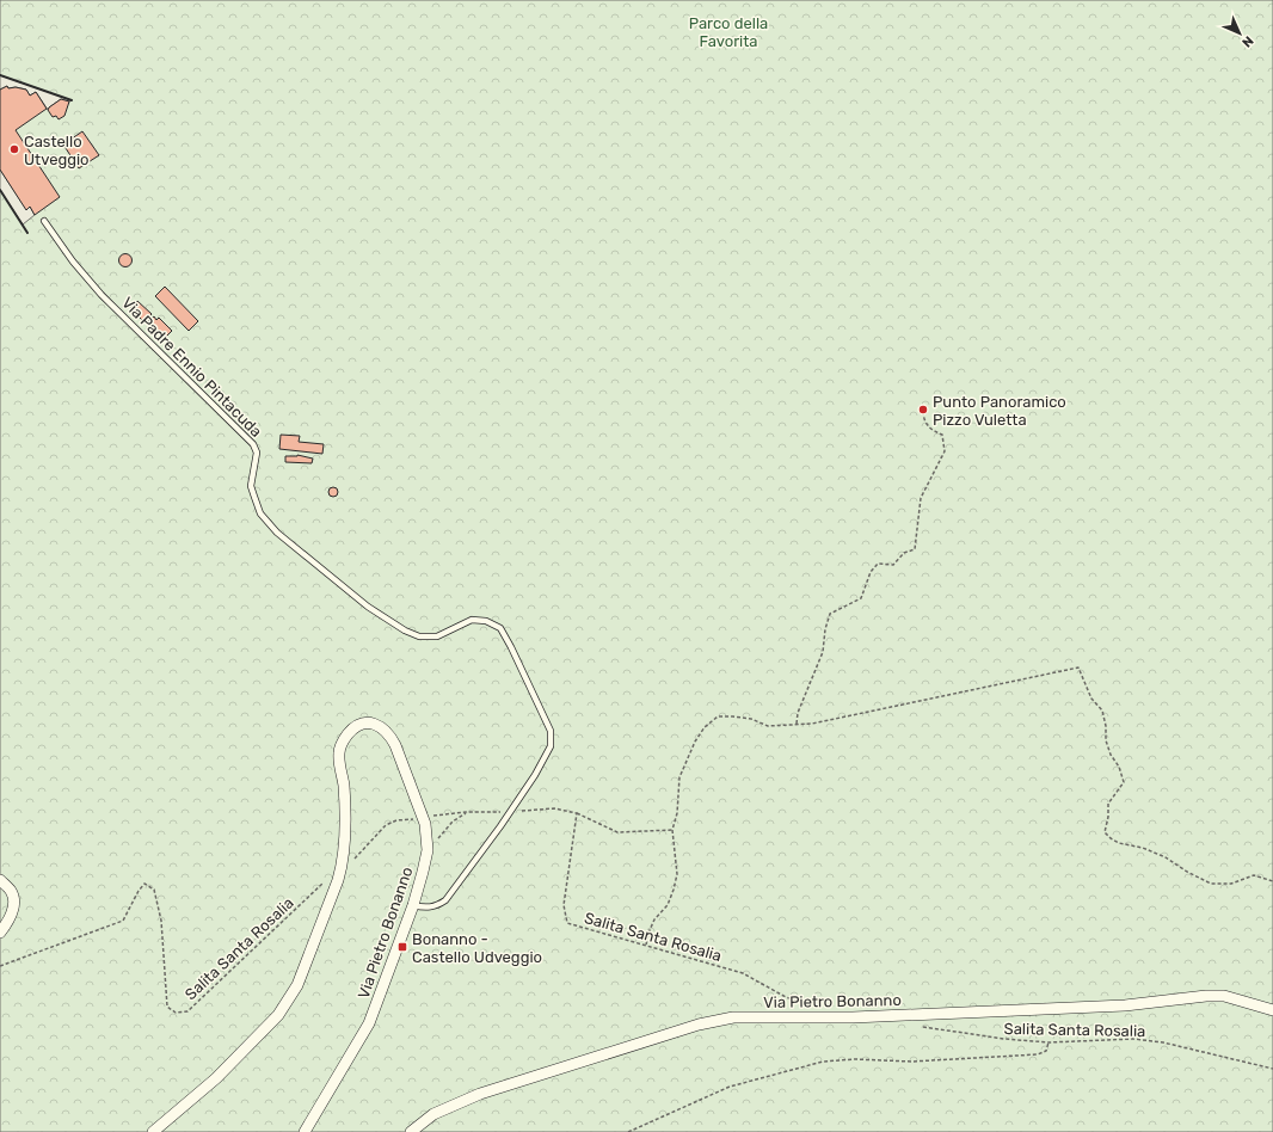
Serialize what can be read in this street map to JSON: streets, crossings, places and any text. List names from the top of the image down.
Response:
{
  "streets": {
    "street": ["Via Pietro Bonanno"],
    "lane": ["Via Padre Ennio Pintacuda"],
    "path": ["Salita Santa Rosalia"]
  },
  "crossings": [
    ["Via Padre Ennio Pintacuda", "Via Pietro Bonanno"]
  ],
  "parks": ["Parco della Favorita"],
  "places": {
    "other": ["Castello Utveggio", "Punto Panoramico Pizzo Vuletta"],
    "transit": ["Bonanno - Castello Udveggio"]
  },
  "north": "bottom right"
}
